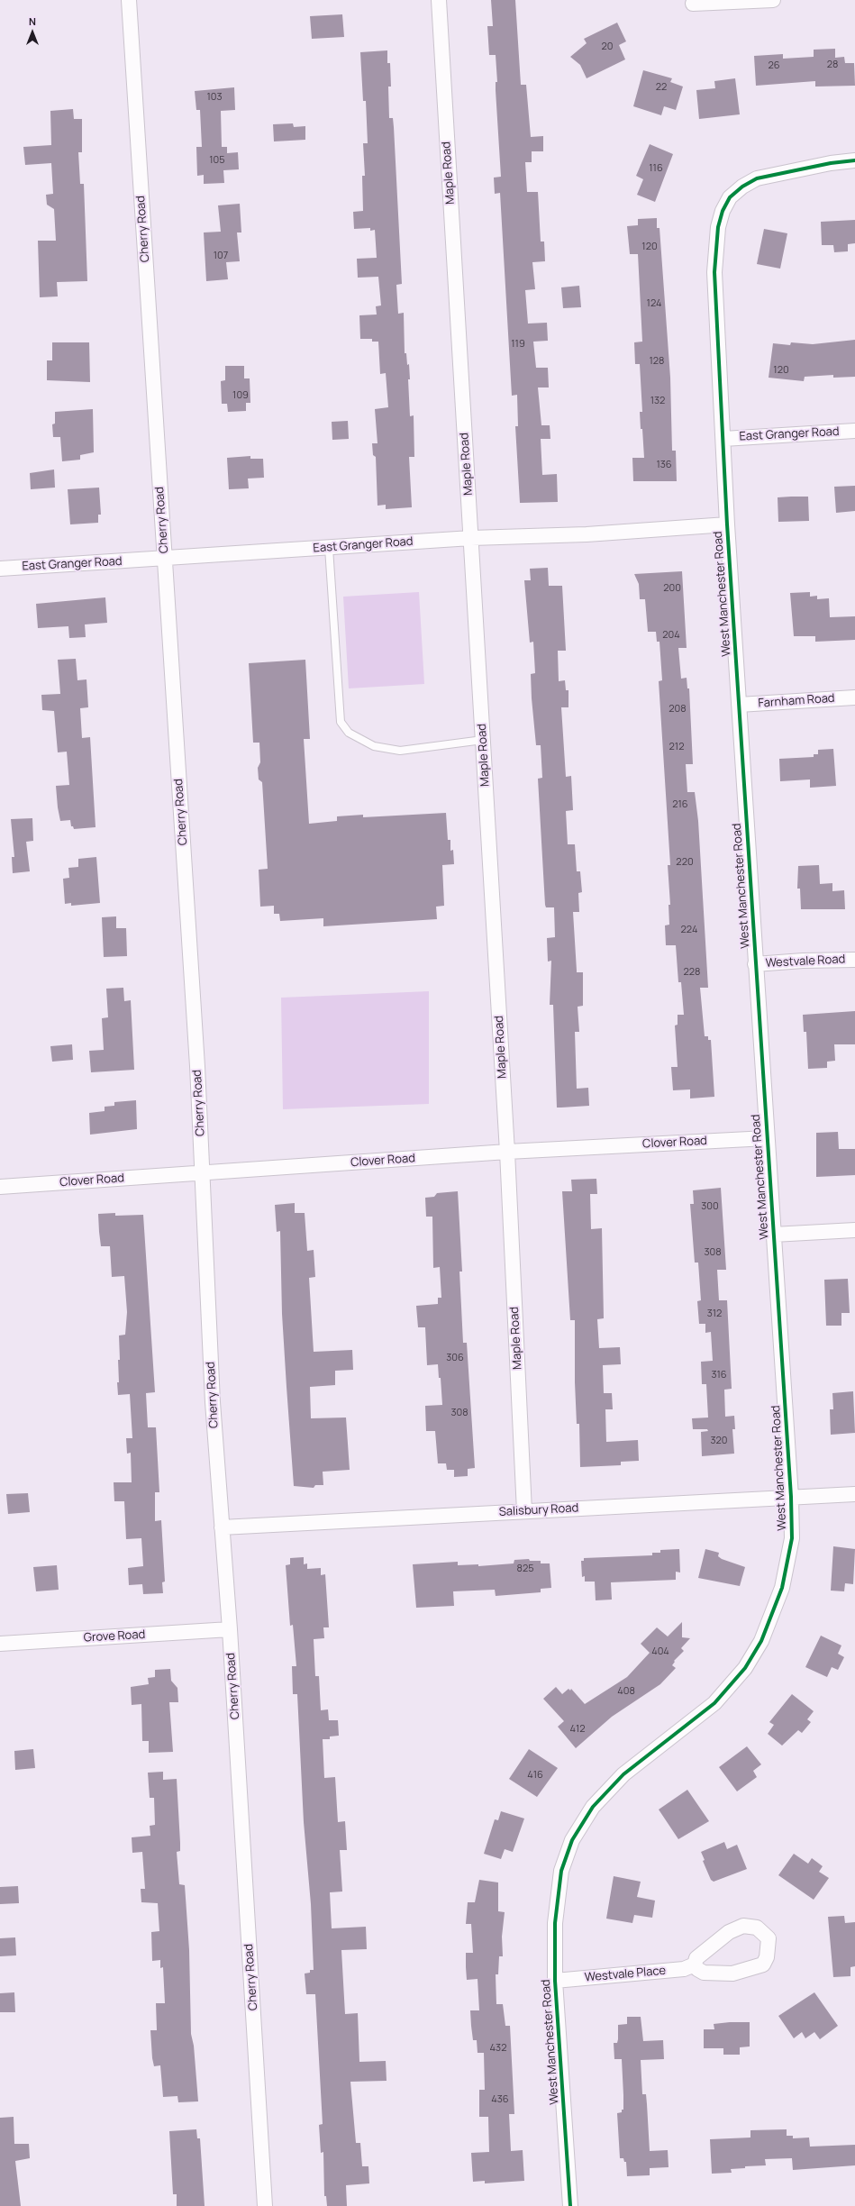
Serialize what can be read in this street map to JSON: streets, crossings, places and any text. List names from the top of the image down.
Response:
{
  "streets": {
    "street": [
      "Maple Road",
      "Cherry Road",
      "East Granger Road",
      "West Manchester Road",
      "Farnham Road",
      "Westvale Road",
      "Clover Road",
      "Salisbury Road",
      "Grove Road",
      "Westvale Place"
    ]
  },
  "crossings": [
    ["Maple Road", "East Granger Road"],
    ["Maple Road", "Clover Road"],
    ["Maple Road", "Salisbury Road"],
    ["Cherry Road", "East Granger Road"],
    ["Cherry Road", "Clover Road"],
    ["Cherry Road", "Salisbury Road"],
    ["Cherry Road", "Grove Road"],
    ["East Granger Road", "West Manchester Road"],
    ["West Manchester Road", "Farnham Road"],
    ["West Manchester Road", "Westvale Road"],
    ["West Manchester Road", "Clover Road"],
    ["West Manchester Road", "Salisbury Road"],
    ["West Manchester Road", "Westvale Place"]
  ],
  "house_numbers": [
    "20",
    "28",
    "26",
    "22",
    "103",
    "105",
    "116",
    "120",
    "107",
    "124",
    "119",
    "128",
    "120",
    "109",
    "132",
    "136",
    "200",
    "204",
    "208",
    "212",
    "216",
    "220",
    "224",
    "228",
    "300",
    "308",
    "312",
    "306",
    "316",
    "308",
    "320",
    "825",
    "404",
    "408",
    "412",
    "416",
    "432",
    "436"
  ],
  "north": "top"
}
